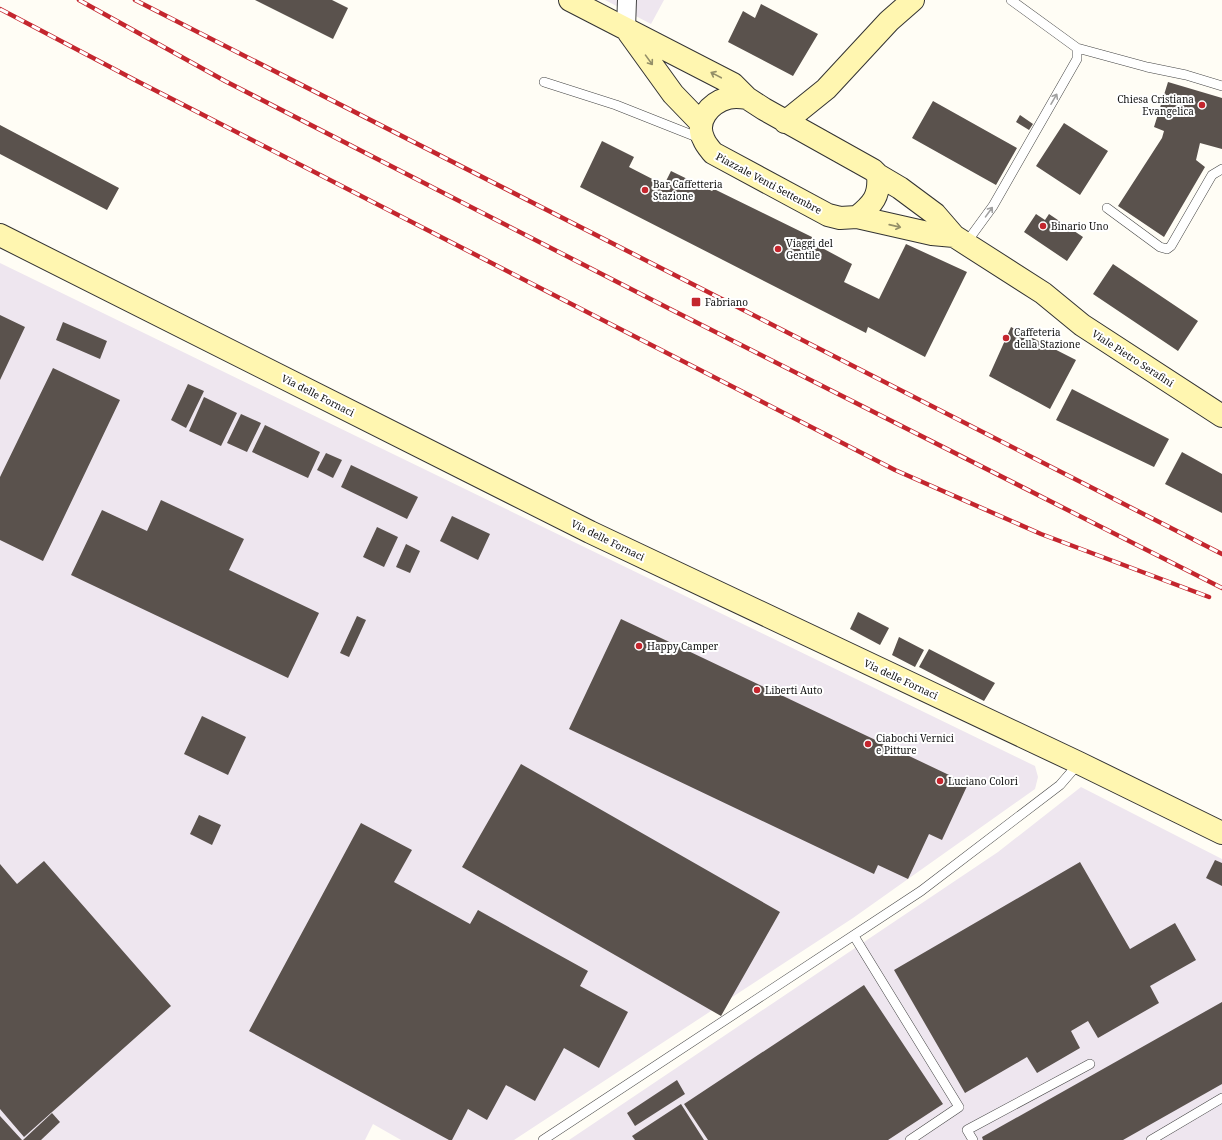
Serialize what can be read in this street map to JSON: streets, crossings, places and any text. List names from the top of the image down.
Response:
{
  "streets": {
    "street": ["Piazzale Venti Settembre", "Viale Pietro Serafini", "Via delle Fornaci"]
  },
  "crossings": [
    ["Piazzale Venti Settembre", "Viale Pietro Serafini"]
  ],
  "places": {
    "other": [
      "Chiesa Cristiana Evangelica",
      "Bar Caffetteria Stazione",
      "Binario Uno",
      "Viaggi del Gentile",
      "Caffeteria della Stazione",
      "Happy Camper",
      "Liberti Auto",
      "Ciabochi Vernici e Pitture",
      "Luciano Colori"
    ],
    "transit": ["Fabriano"]
  }
}
